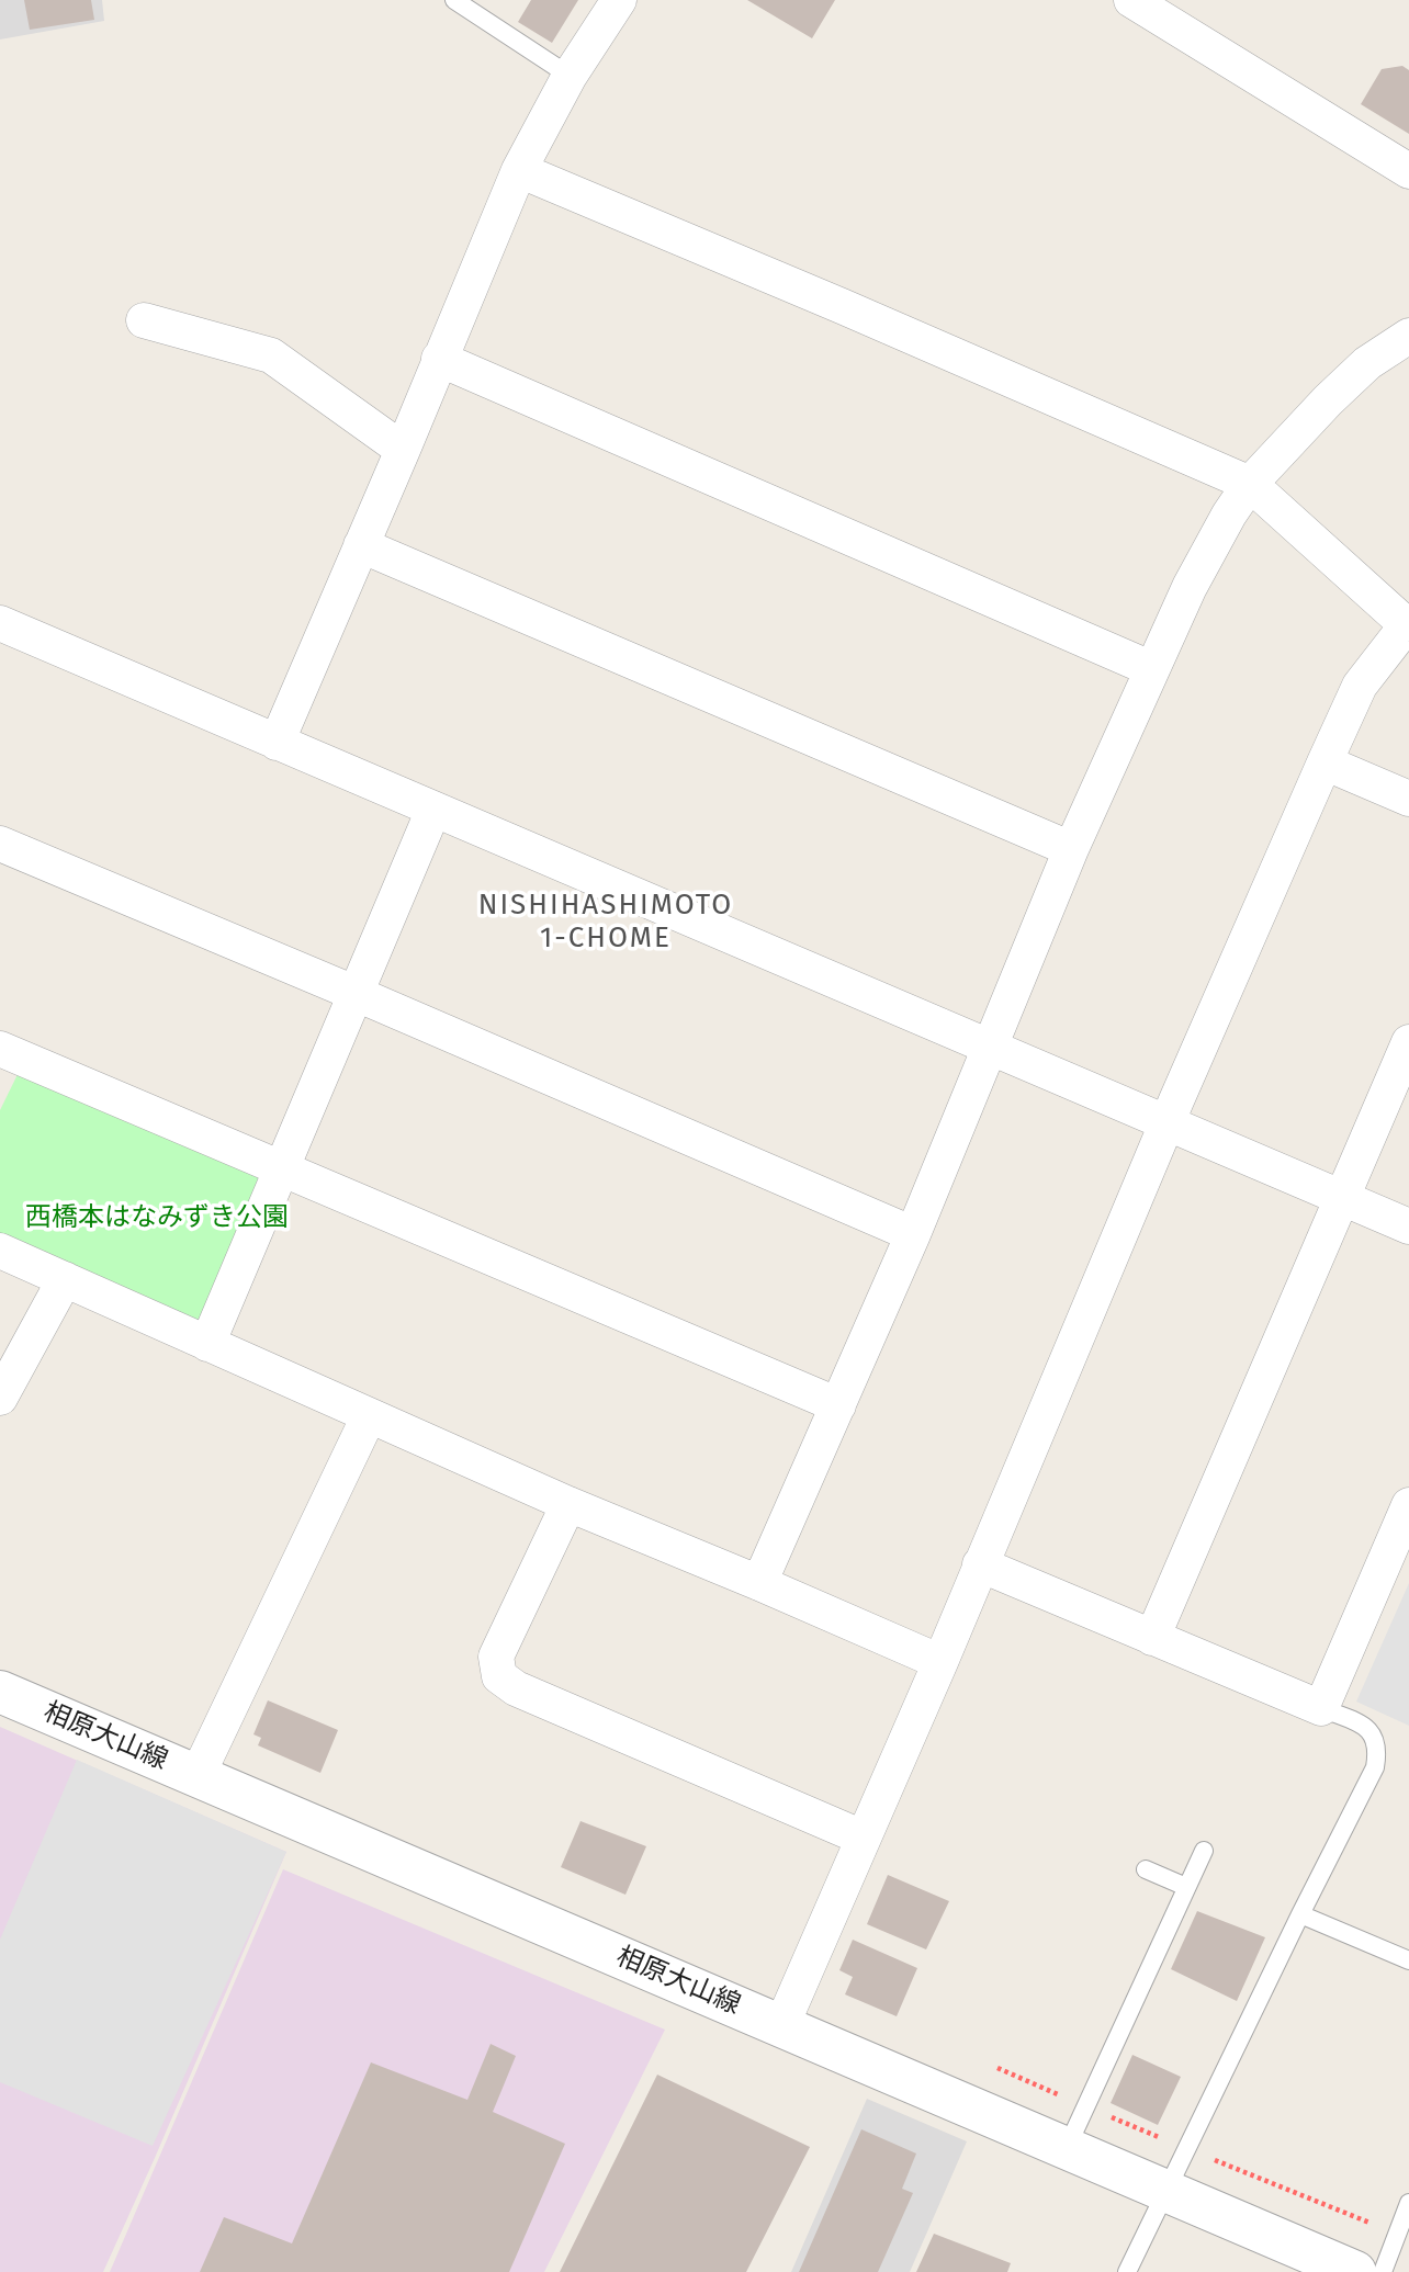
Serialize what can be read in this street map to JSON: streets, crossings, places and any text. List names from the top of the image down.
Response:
{
  "streets": {
    "street": ["相原大山線"]
  },
  "districts": ["NISHIHASHIMOTO 1-CHOME"],
  "parks": ["西橋本はなみずき公園"]
}
